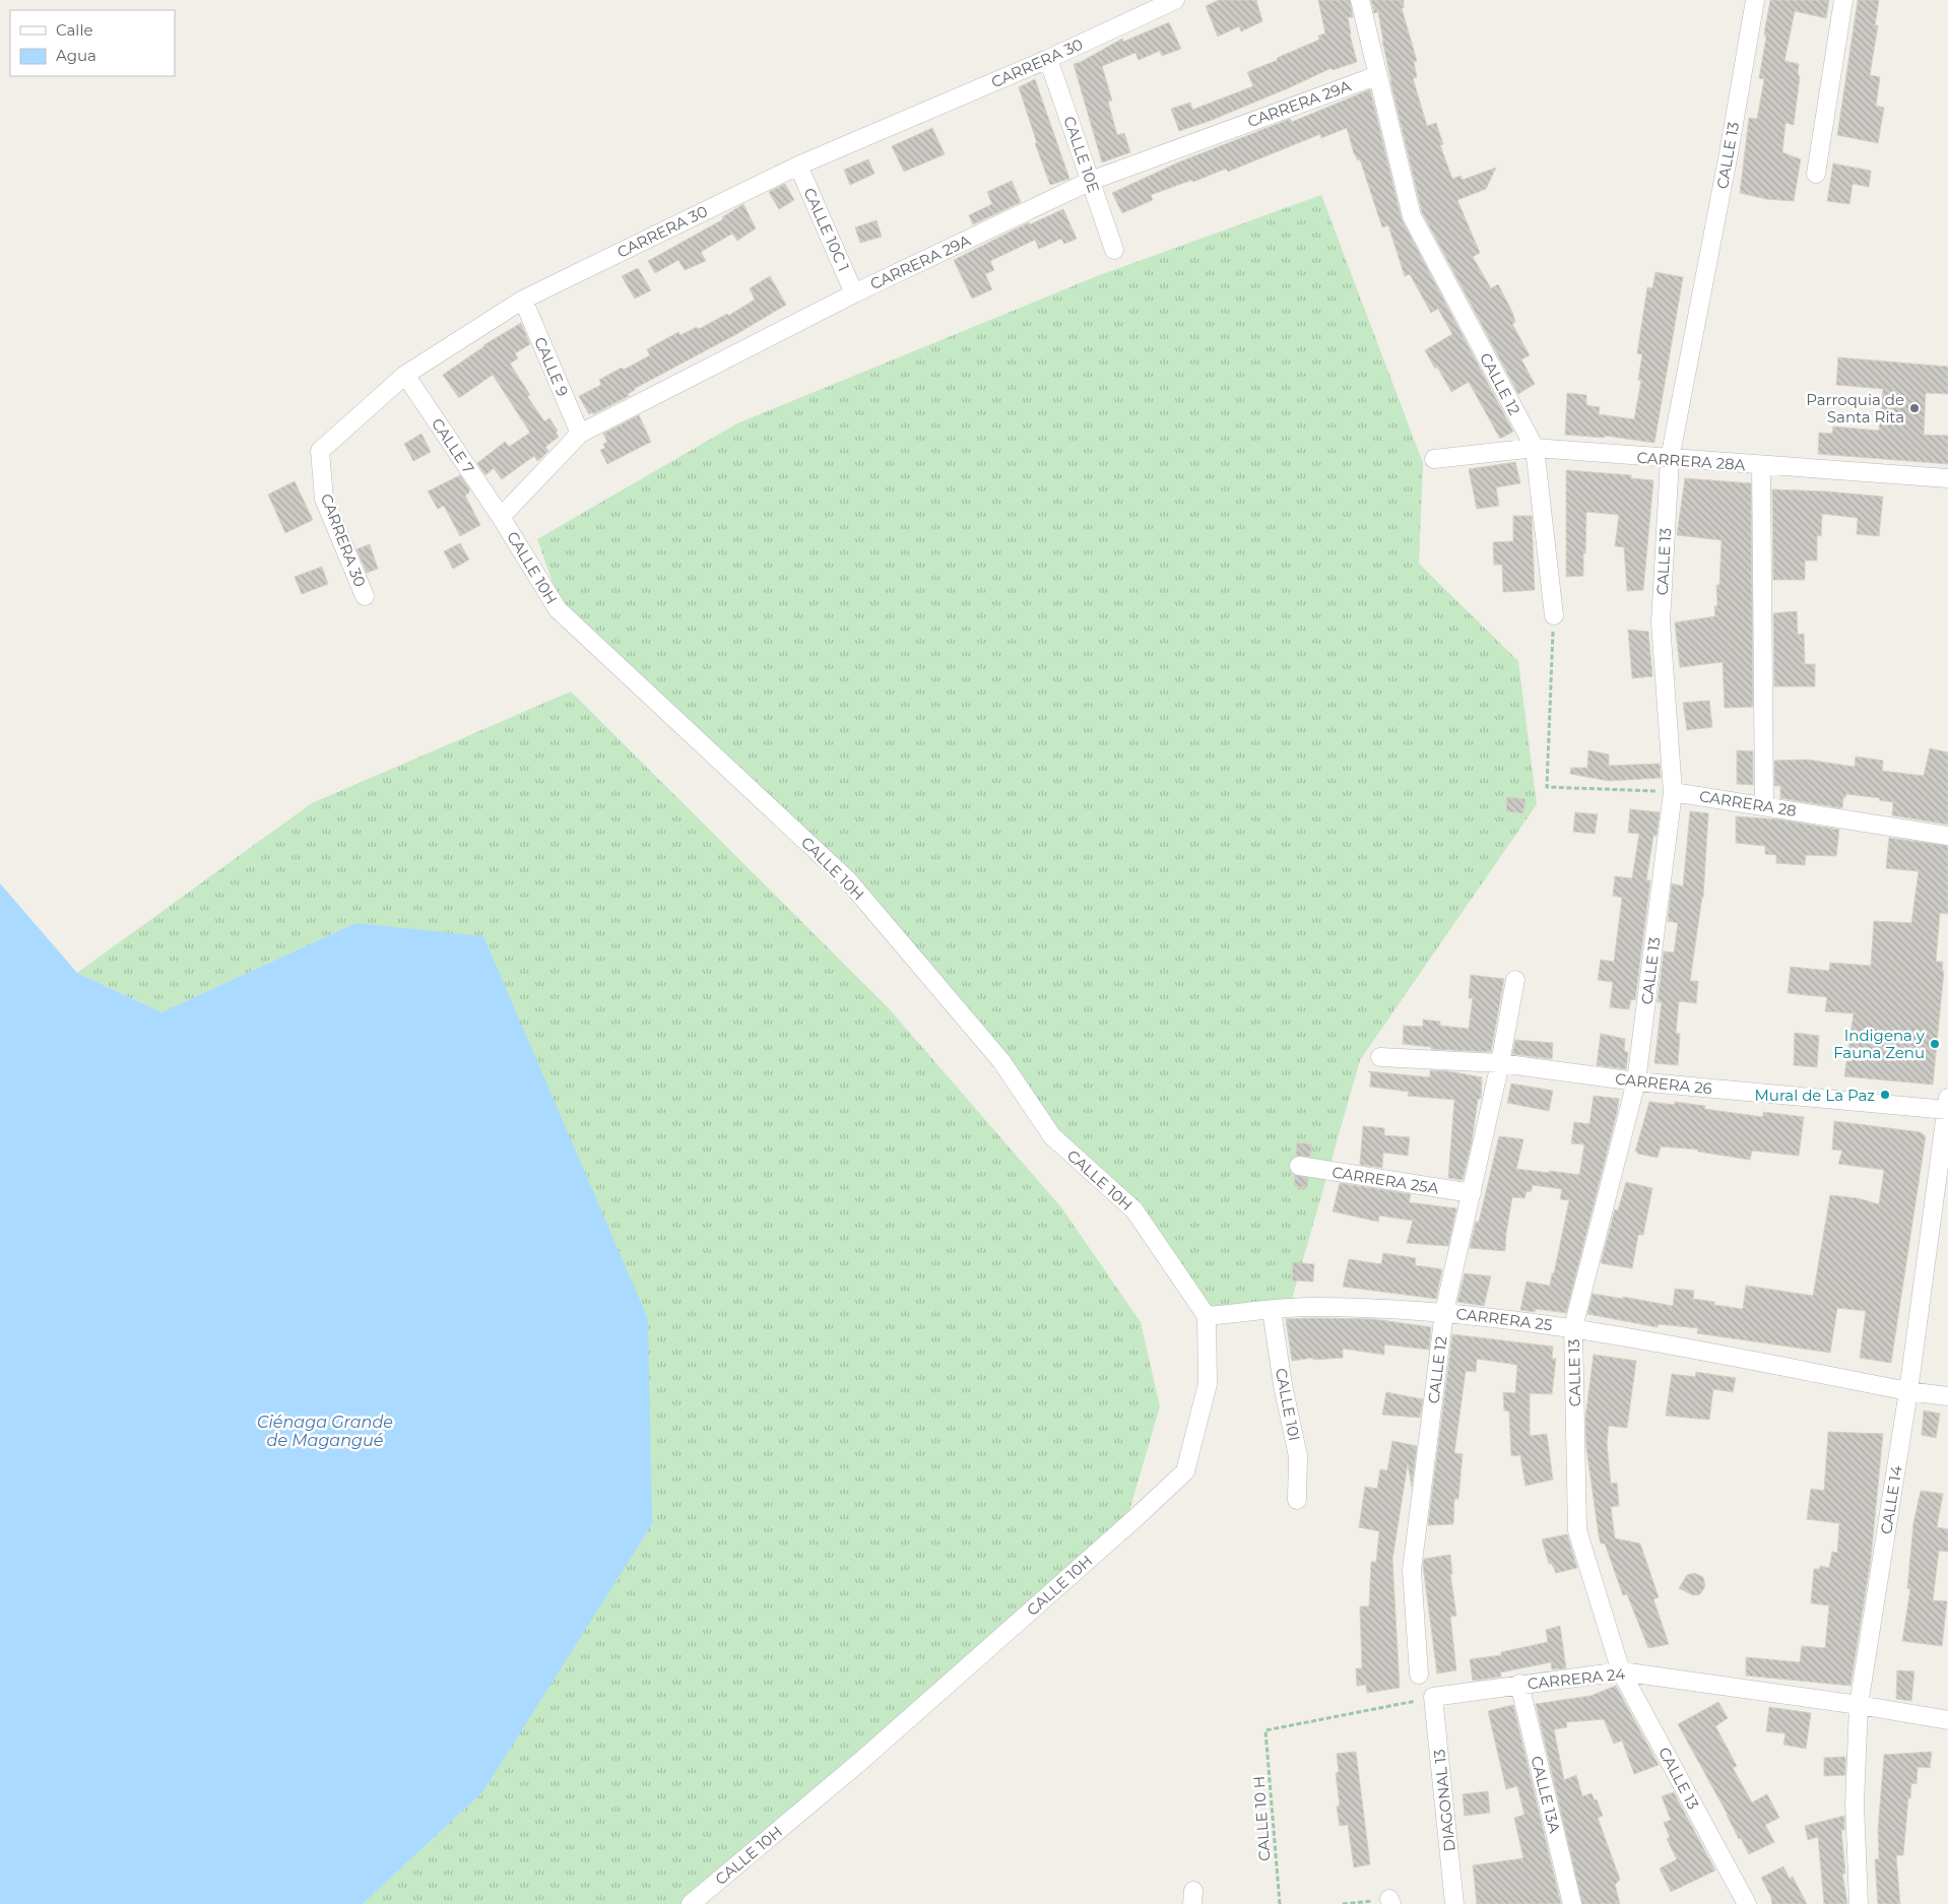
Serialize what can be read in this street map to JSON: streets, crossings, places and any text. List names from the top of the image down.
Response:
{
  "streets": {
    "street": [
      "CARRERA 30",
      "CARRERA 29A",
      "CALLE 10E",
      "CALLE 13",
      "CALLE 10C 1",
      "CALLE 9",
      "CALLE 12",
      "CALLE 7",
      "CARRERA 28A",
      "CALLE 10H",
      "CARRERA 28",
      "CARRERA 26",
      "CARRERA 25A",
      "CARRERA 25",
      "CALLE 10I",
      "CALLE 14",
      "CARRERA 24",
      "CALLE 13A",
      "DIAGONAL 13"
    ],
    "path": ["CALLE 10 H"]
  },
  "crossings": [
    ["CARRERA 30", "CALLE 10E"],
    ["CARRERA 30", "CALLE 10C 1"],
    ["CARRERA 30", "CALLE 9"],
    ["CARRERA 30", "CALLE 7"],
    ["CARRERA 29A", "CALLE 10E"],
    ["CARRERA 29A", "CALLE 10C 1"],
    ["CARRERA 29A", "CALLE 9"],
    ["CARRERA 29A", "CALLE 12"],
    ["CARRERA 29A", "CALLE 7"],
    ["CARRERA 29A", "CALLE 10H"],
    ["CALLE 13", "CARRERA 28A"],
    ["CALLE 13", "CARRERA 28"],
    ["CALLE 13", "CARRERA 26"],
    ["CALLE 13", "CARRERA 25"],
    ["CALLE 13", "CARRERA 24"],
    ["CALLE 12", "CARRERA 28A"],
    ["CALLE 12", "CARRERA 26"],
    ["CALLE 12", "CARRERA 25A"],
    ["CALLE 12", "CARRERA 25"],
    ["CALLE 7", "CALLE 10H"],
    ["CALLE 10H", "CARRERA 25"],
    ["CARRERA 26", "CALLE 14"],
    ["CARRERA 25", "CALLE 10I"],
    ["CARRERA 25", "CALLE 14"],
    ["CALLE 14", "CARRERA 24"],
    ["CARRERA 24", "CALLE 13A"],
    ["CARRERA 24", "DIAGONAL 13"],
    ["CARRERA 24", "CALLE 10 H"],
    ["DIAGONAL 13", "CALLE 10 H"]
  ],
  "water": ["Ciénaga Grande de Magangué"],
  "places": ["Parroquia de Santa Rita", "Indigena y Fauna Zenu", "Mural de La Paz"],
  "legend": ["Calle", "Agua"]
}
